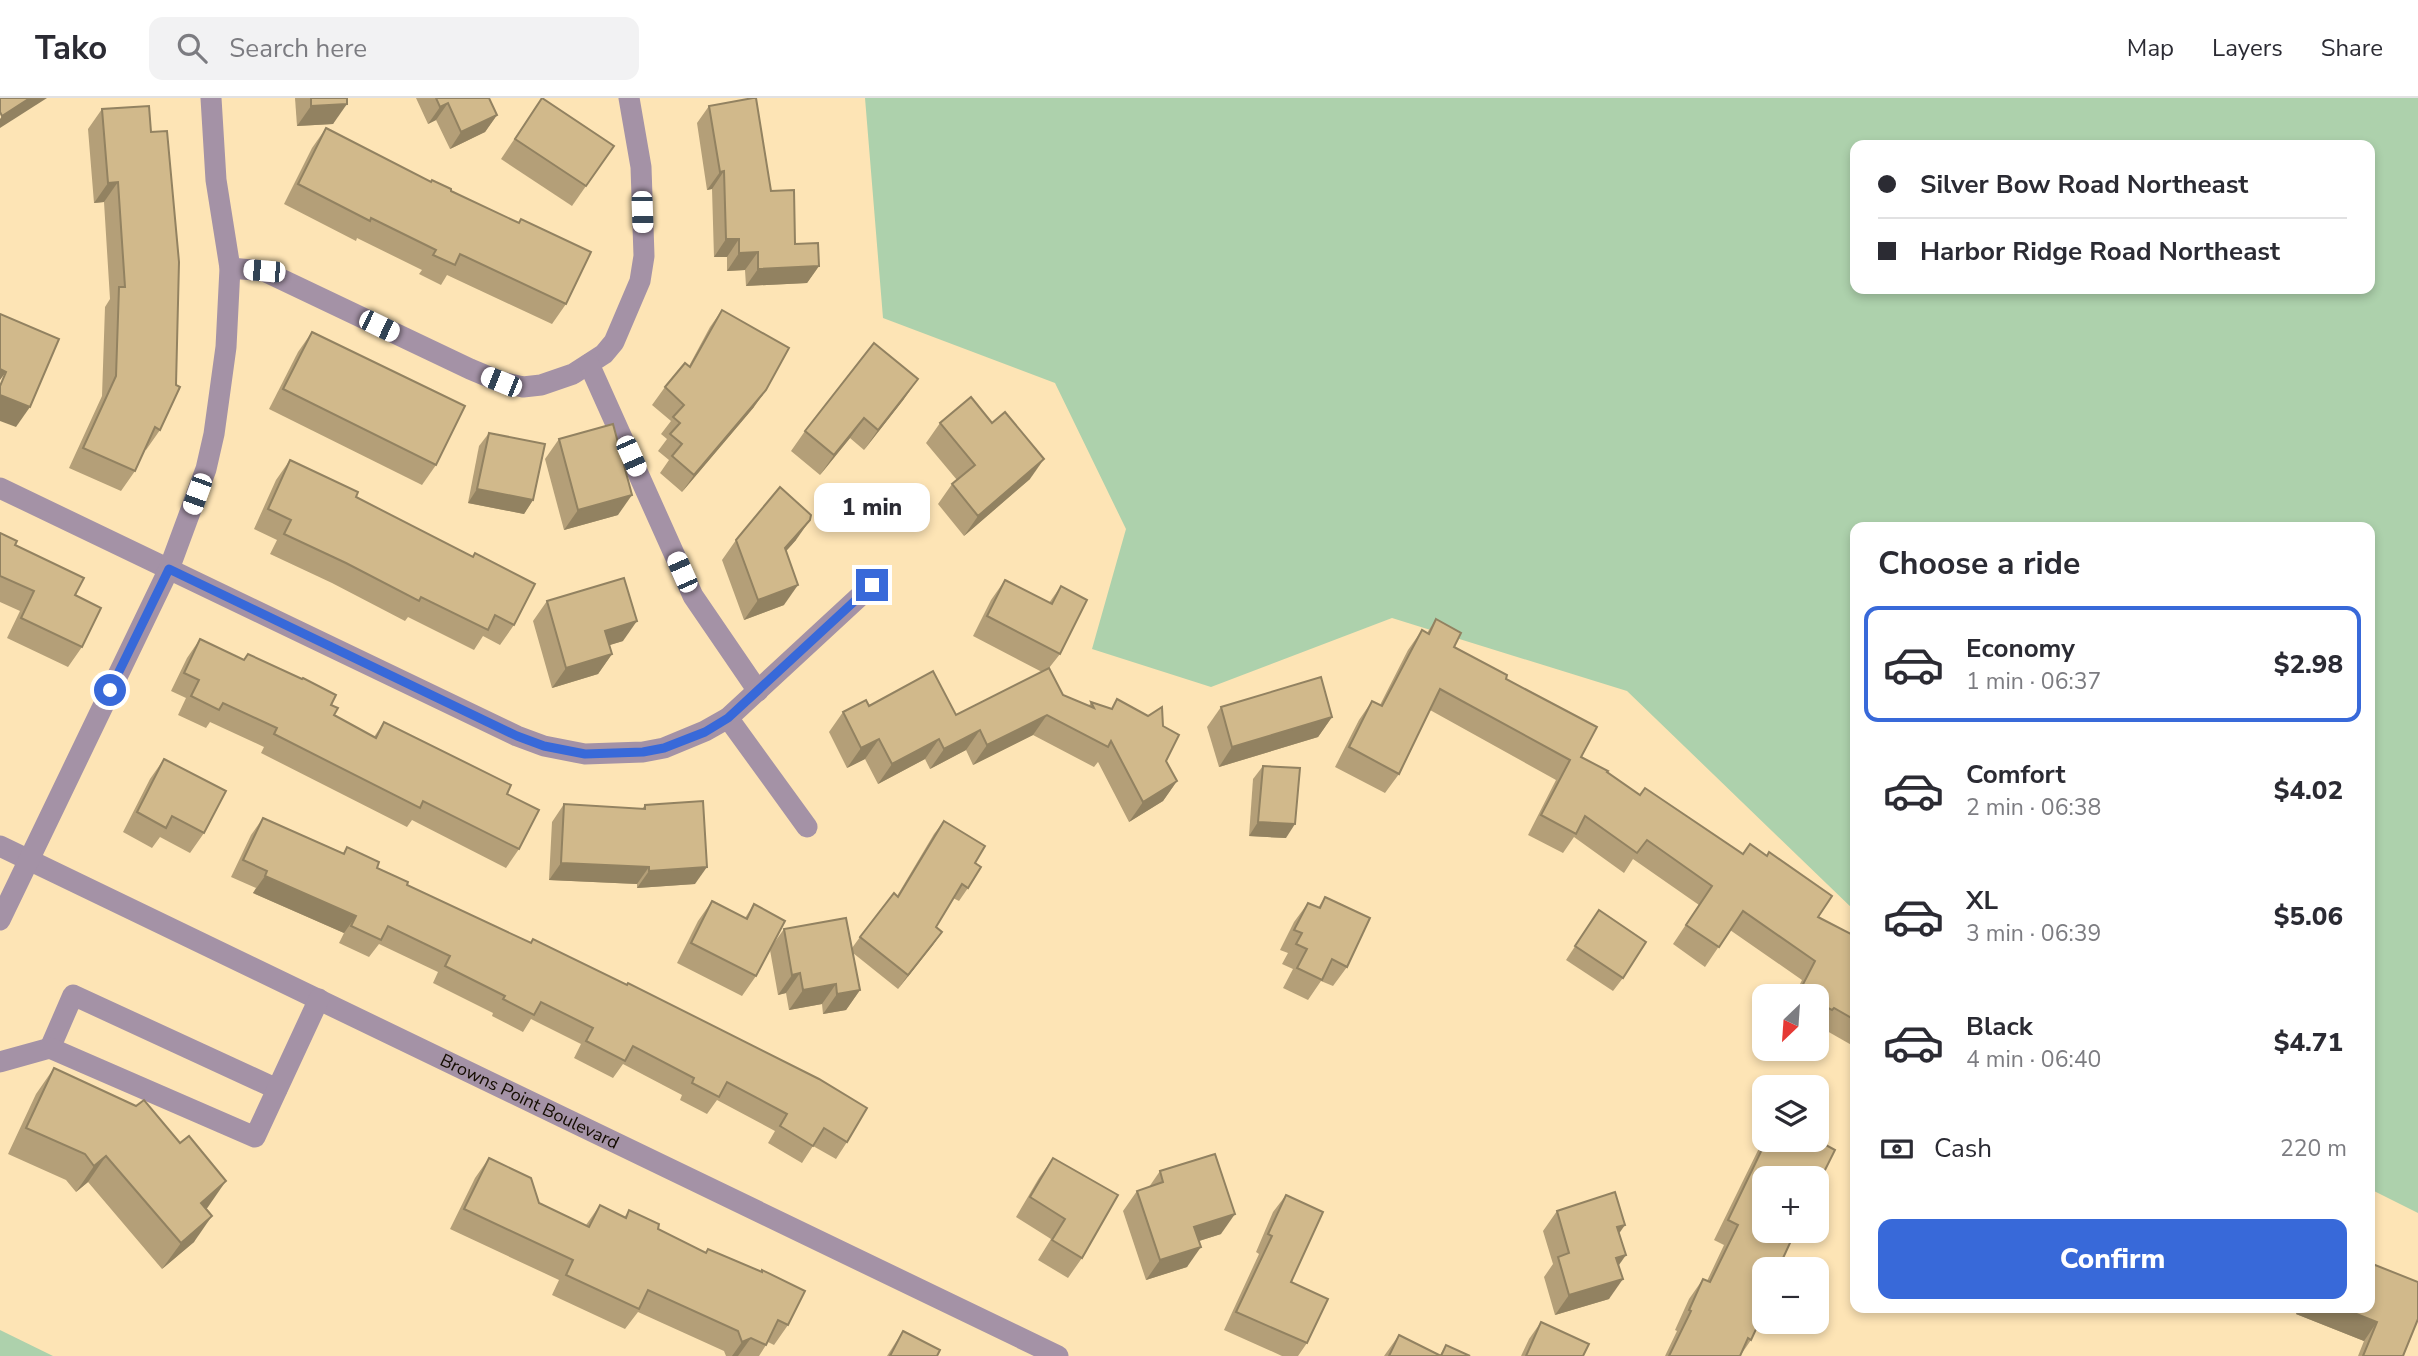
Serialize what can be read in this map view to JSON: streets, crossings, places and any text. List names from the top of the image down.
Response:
{
  "streets": {
    "street": ["Browns Point Boulevard"]
  },
  "north": "bottom left",
  "page": {
    "header": "Tako",
    "search": "Search here",
    "nav": ["Map", "Layers", "Share"],
    "banner": ["Silver Bow Road Northeast", "Harbor Ridge Road Northeast"],
    "bubble": "1 min",
    "heading": "Choose a ride",
    "list": [
      {
        "name": "Economy",
        "note": "1 min · 06:37",
        "value": "$2.98"
      },
      {
        "name": "Comfort",
        "note": "2 min · 06:38",
        "value": "$4.02"
      },
      {
        "name": "XL",
        "note": "3 min · 06:39",
        "value": "$5.06"
      },
      {
        "name": "Black",
        "note": "4 min · 06:40",
        "value": "$4.71"
      }
    ],
    "map_buttons": ["+", "−"],
    "pay": ["Cash", "220 m"],
    "buttons": "Confirm"
  }
}
